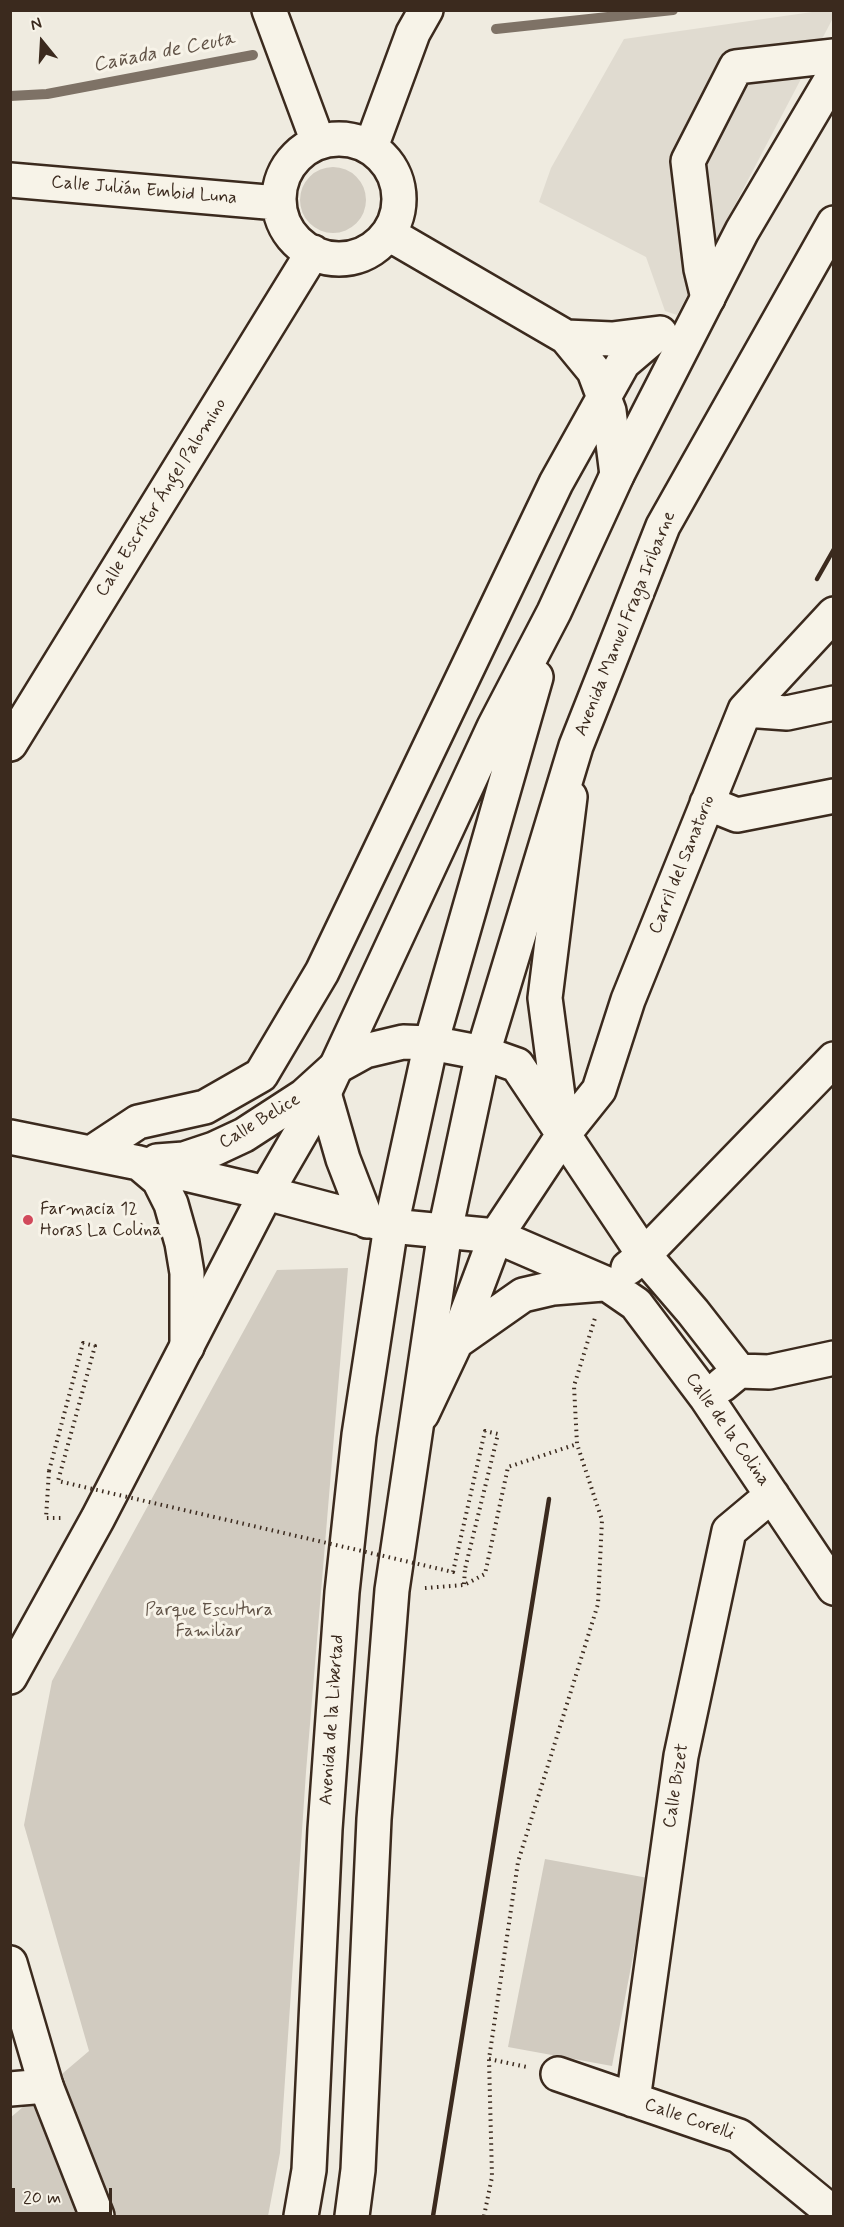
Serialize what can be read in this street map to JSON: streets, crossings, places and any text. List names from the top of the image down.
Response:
{
  "streets": {
    "street": [
      "Calle Julián Embid Luna",
      "Calle Escritor Ángel Palomino",
      "Avenida Manuel Fraga Iribarne",
      "Carril del Sanatorio",
      "Calle Belice",
      "Calle de la Colina",
      "Avenida de la Libertad",
      "Calle Bizet",
      "Calle Corelli"
    ]
  },
  "crossings": [
    ["Calle Julián Embid Luna", "Calle Escritor Ángel Palomino"],
    ["Avenida Manuel Fraga Iribarne", "Calle de la Colina"],
    ["Carril del Sanatorio", "Calle de la Colina"],
    ["Calle Belice", "Calle de la Colina"],
    ["Calle Belice", "Avenida de la Libertad"],
    ["Calle de la Colina", "Avenida de la Libertad"],
    ["Calle de la Colina", "Calle Bizet"],
    ["Calle Bizet", "Calle Corelli"]
  ],
  "water": ["Cañada de Ceuta"],
  "parks": ["Parque Escultura Familiar"],
  "places": ["Farmacia 12 Horas La Colina"],
  "scale_bar": "20 m",
  "north": "top"
}
